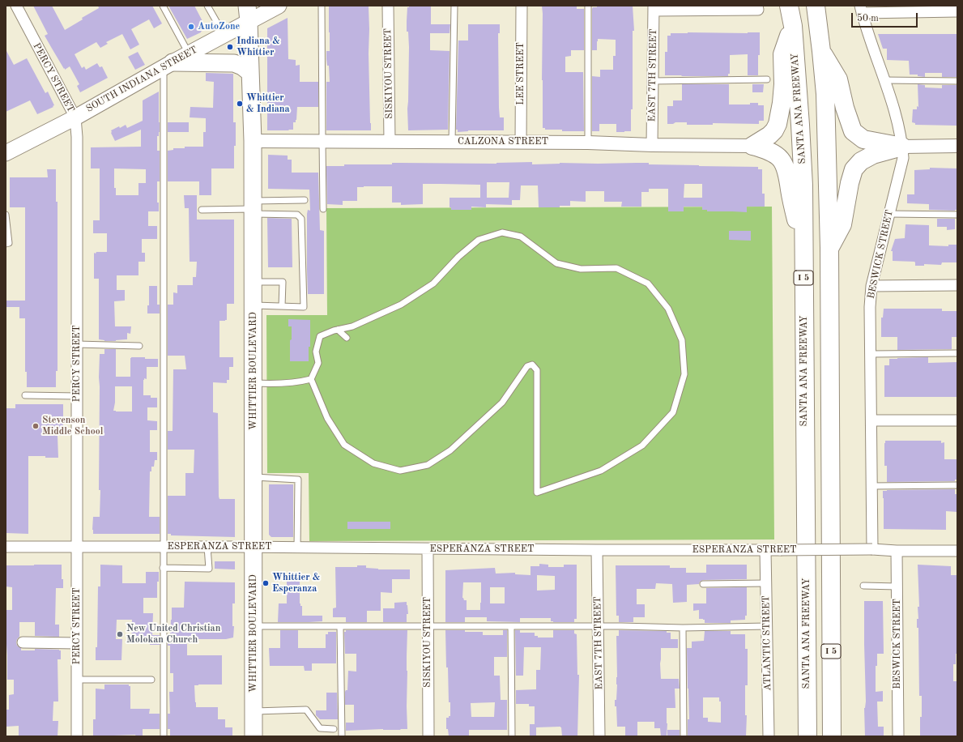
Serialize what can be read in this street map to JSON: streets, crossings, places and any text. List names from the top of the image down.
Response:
{
  "streets": {
    "highway": ["SANTA ANA FREEWAY", "I 5"],
    "main road": ["SOUTH INDIANA STREET", "WHITTIER BOULEVARD"],
    "street": [
      "SISKIYOU STREET",
      "LEE STREET",
      "EAST 7TH STREET",
      "PERCY STREET",
      "CALZONA STREET",
      "BESWICK STREET",
      "ESPERANZA STREET",
      "ATLANTIC STREET"
    ]
  },
  "crossings": [
    ["SISKIYOU STREET", "CALZONA STREET"],
    ["SISKIYOU STREET", "ESPERANZA STREET"],
    ["LEE STREET", "CALZONA STREET"],
    ["EAST 7TH STREET", "CALZONA STREET"],
    ["EAST 7TH STREET", "ESPERANZA STREET"],
    ["PERCY STREET", "SOUTH INDIANA STREET"],
    ["PERCY STREET", "ESPERANZA STREET"],
    ["SOUTH INDIANA STREET", "WHITTIER BOULEVARD"],
    ["CALZONA STREET", "WHITTIER BOULEVARD"],
    ["BESWICK STREET", "ESPERANZA STREET"],
    ["WHITTIER BOULEVARD", "ESPERANZA STREET"],
    ["ESPERANZA STREET", "ATLANTIC STREET"]
  ],
  "places": [
    "AutoZone",
    "Indiana & Whittier",
    "Whittier & Indiana",
    "Stevenson Middle School",
    "Whittier & Esperanza",
    "New United Christian Molokan Church"
  ],
  "scale_bar": "50 m"
}
